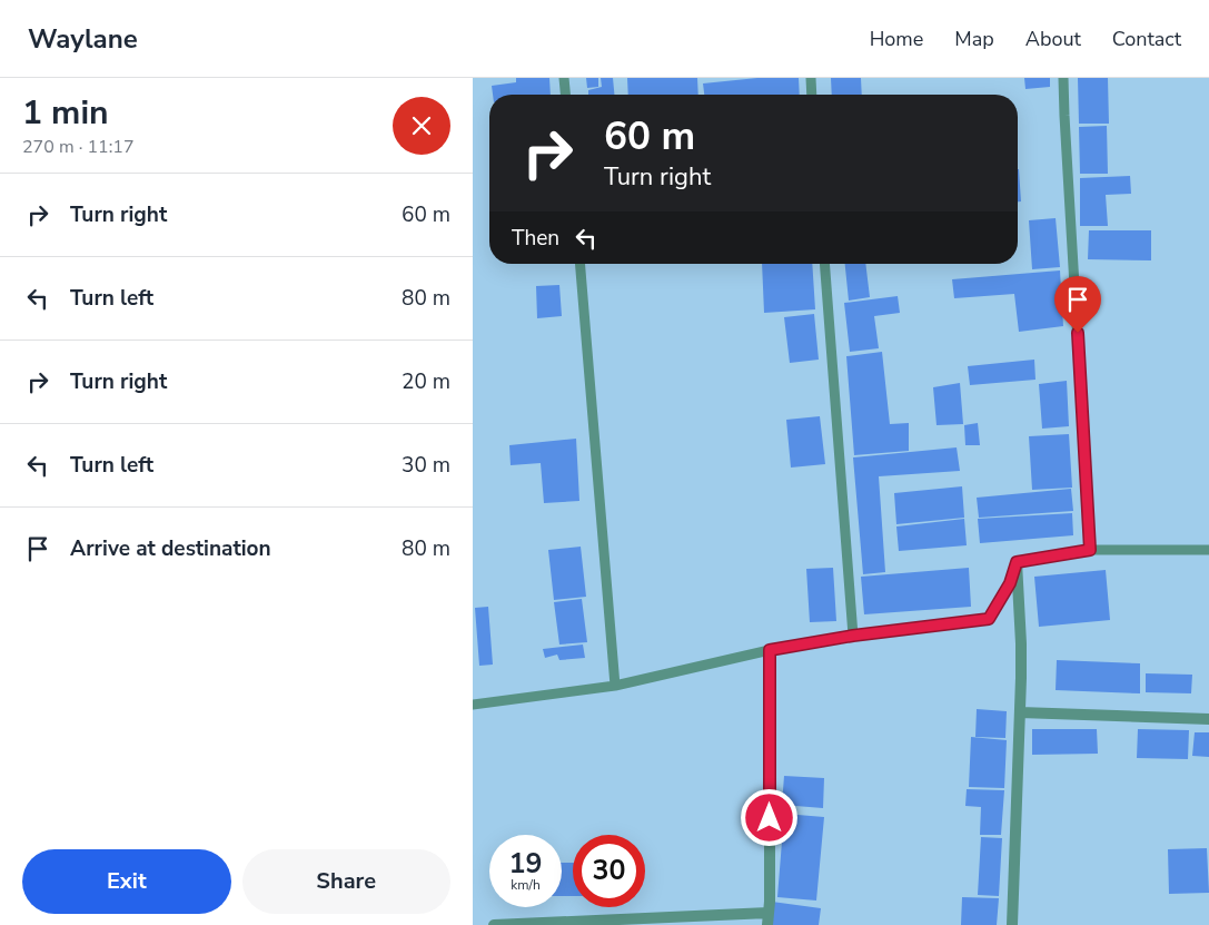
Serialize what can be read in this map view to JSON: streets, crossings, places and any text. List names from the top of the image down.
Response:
{
  "page": {
    "header": "Waylane",
    "nav": [
      "Home",
      "Map",
      "About",
      "Contact"
    ],
    "heading": ["1 min", "270 m · 11:17"],
    "turn": ["60 m", "Turn right"],
    "list": [
      {
        "name": "Turn right",
        "value": "60 m"
      },
      {
        "name": "Turn left",
        "value": "80 m"
      },
      {
        "name": "Turn right",
        "value": "20 m"
      },
      {
        "name": "Turn left",
        "value": "30 m"
      },
      {
        "name": "Arrive at destination",
        "value": "80 m"
      }
    ],
    "then": "Then",
    "speed": "19 km/h",
    "limit": "30",
    "buttons": ["Exit", "Share"]
  }
}
